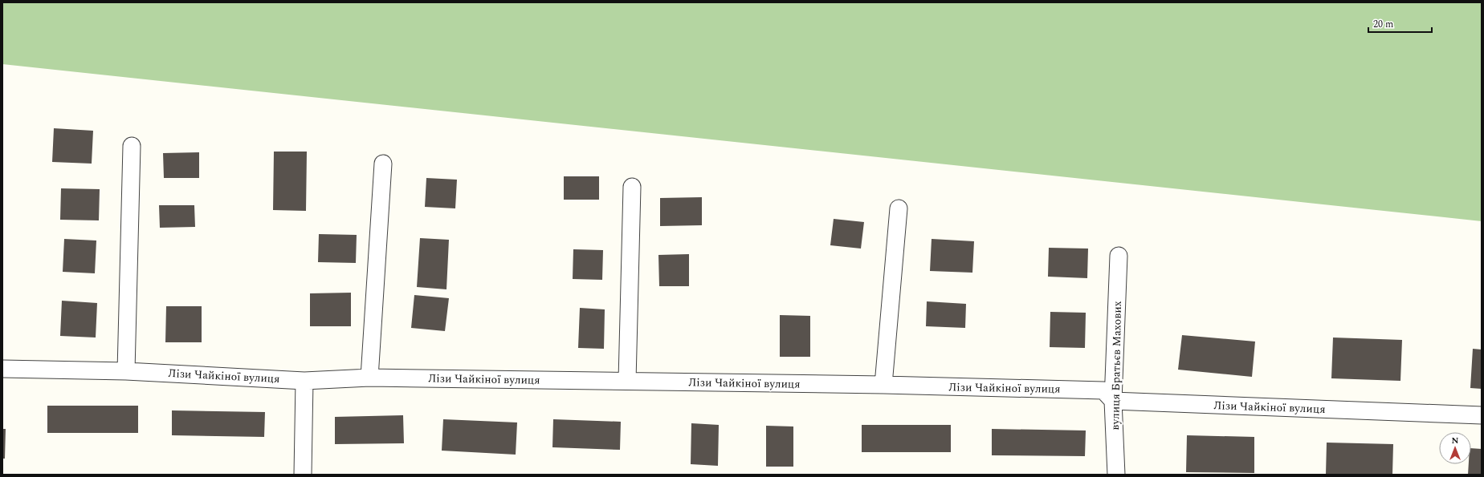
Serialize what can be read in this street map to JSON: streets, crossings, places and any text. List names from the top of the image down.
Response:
{
  "streets": {
    "street": ["вулиця Братьєв Махових", "Лізи Чайкіної вулиця"]
  },
  "crossings": [
    ["вулиця Братьєв Махових", "Лізи Чайкіної вулиця"]
  ],
  "scale_bar": "20 m",
  "north": "top"
}
